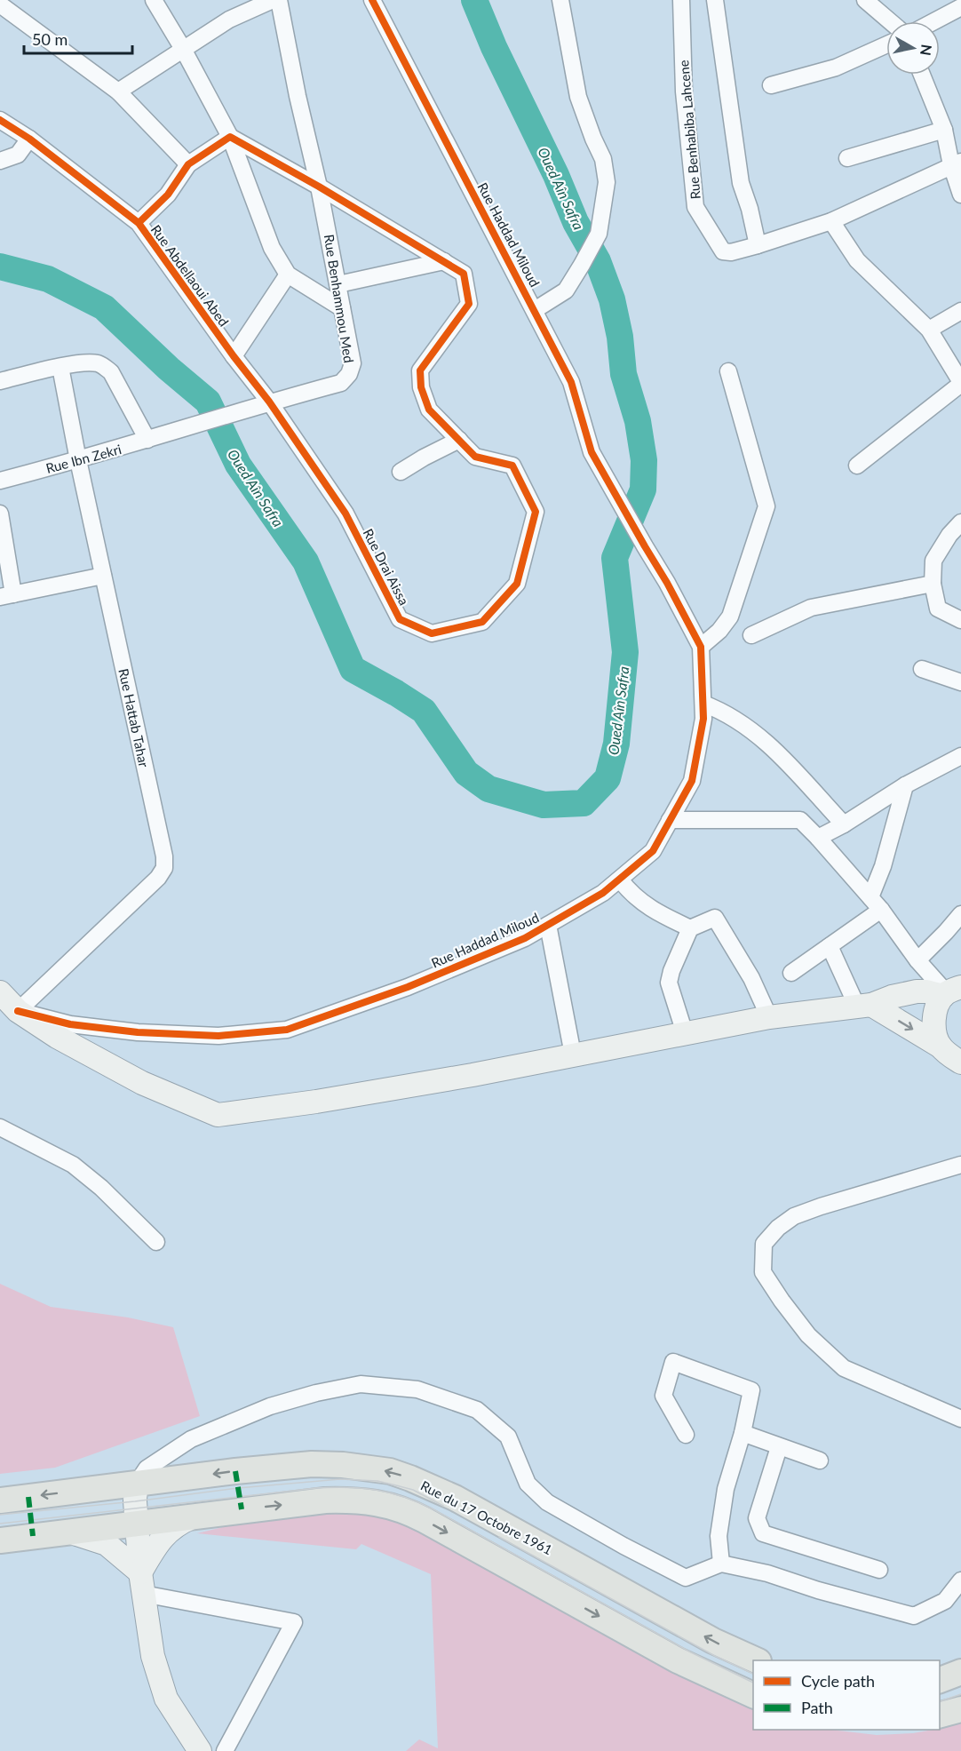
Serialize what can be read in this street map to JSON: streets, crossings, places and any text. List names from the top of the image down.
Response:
{
  "streets": {
    "main road": ["Rue du 17 Octobre 1961"],
    "street": [
      "Rue Benhabiba Lahcene",
      "Rue Haddad Miloud",
      "Rue Abdellaoui Abed",
      "Rue Benhammou Med",
      "Rue Ibn Zekri",
      "Rue Drai Aissa",
      "Rue Hattab Tahar"
    ]
  },
  "crossings": [
    ["Rue Haddad Miloud", "Rue Hattab Tahar"],
    ["Rue Abdellaoui Abed", "Rue Benhammou Med"],
    ["Rue Abdellaoui Abed", "Rue Drai Aissa"],
    ["Rue Benhammou Med", "Rue Ibn Zekri"],
    ["Rue Benhammou Med", "Rue Drai Aissa"],
    ["Rue Ibn Zekri", "Rue Hattab Tahar"]
  ],
  "water": ["Oued Aîn Safra"],
  "legend": ["Cycle path", "Path"],
  "scale_bar": "50 m",
  "north": "right"
}
